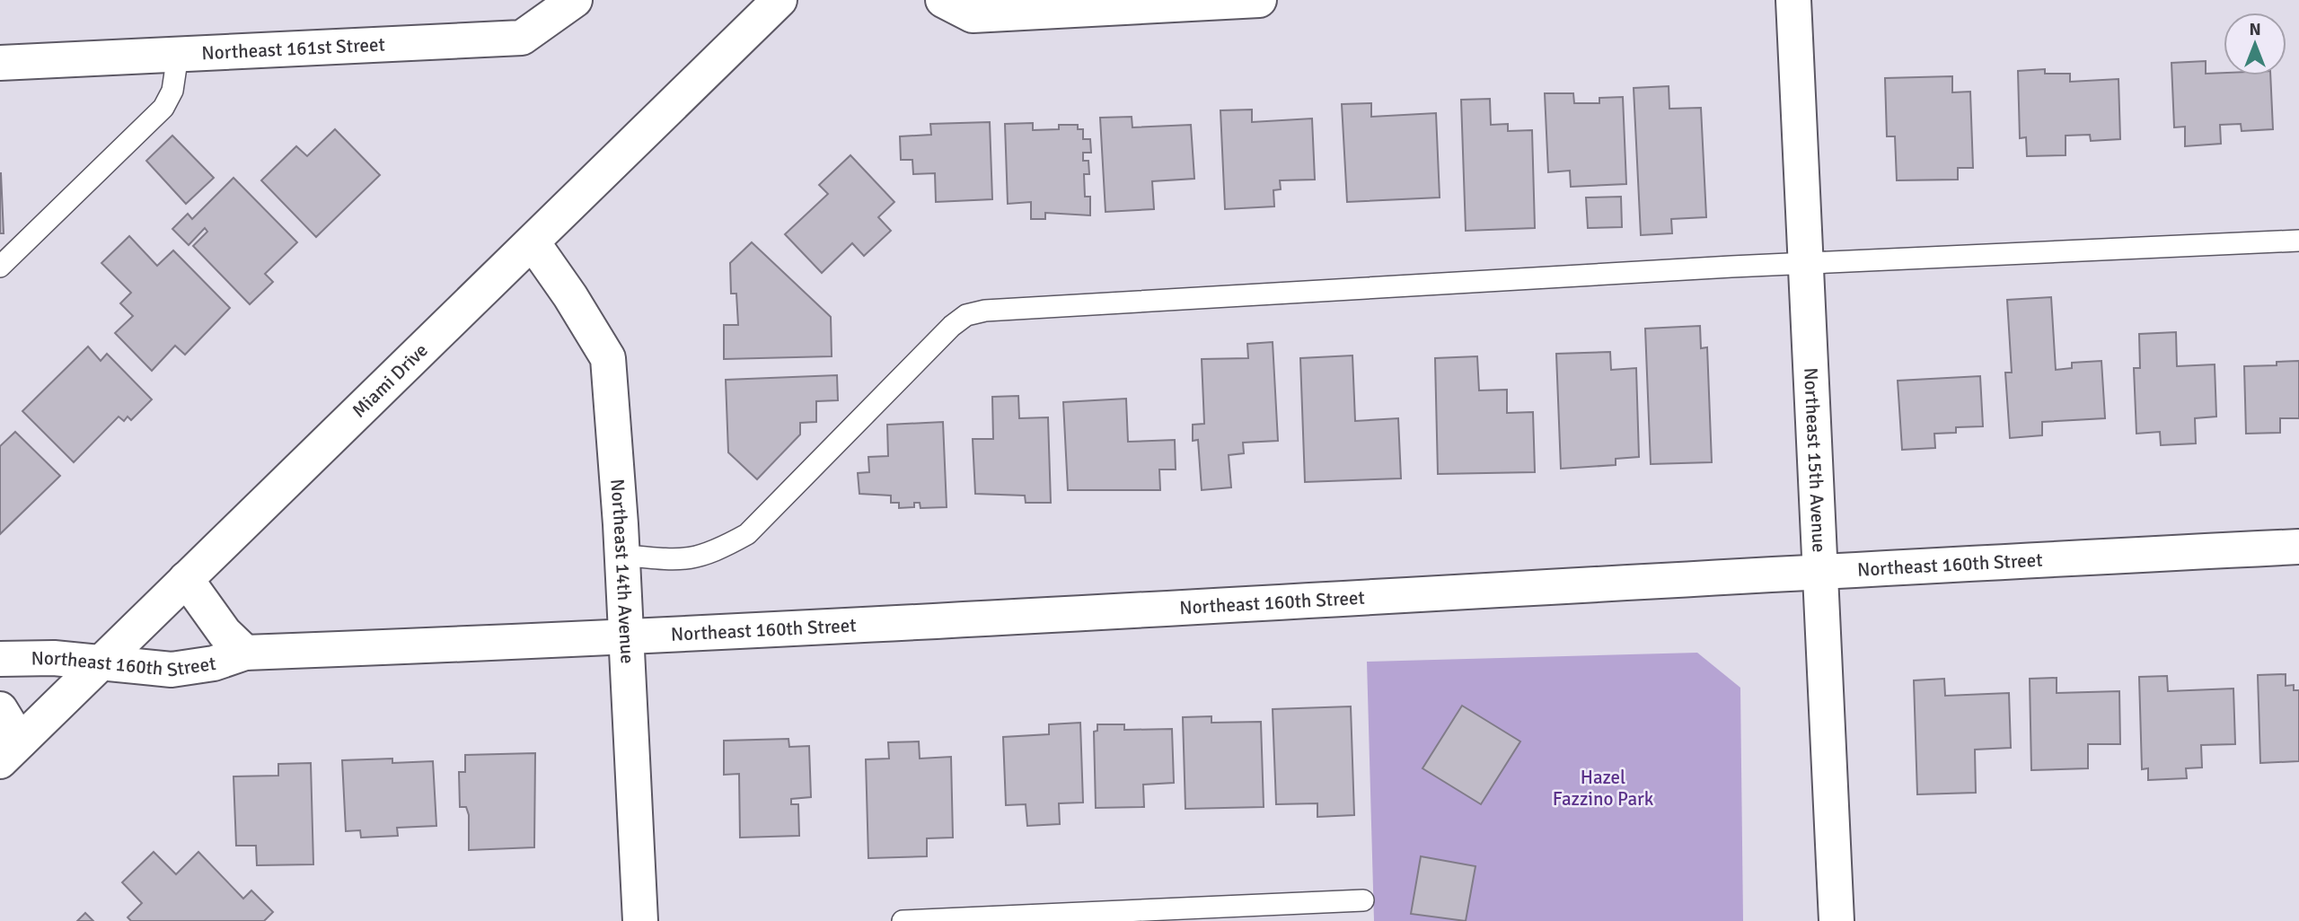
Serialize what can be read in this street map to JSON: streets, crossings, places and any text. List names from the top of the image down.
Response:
{
  "streets": {
    "street": [
      "Northeast 161st Street",
      "Miami Drive",
      "Northeast 15th Avenue",
      "Northeast 160th Street",
      "Northeast 14th Avenue"
    ]
  },
  "crossings": [
    ["Miami Drive", "Northeast 160th Street"],
    ["Miami Drive", "Northeast 14th Avenue"],
    ["Northeast 15th Avenue", "Northeast 160th Street"],
    ["Northeast 160th Street", "Northeast 14th Avenue"]
  ],
  "parks": ["Hazel Fazzino Park"],
  "north": "top"
}
